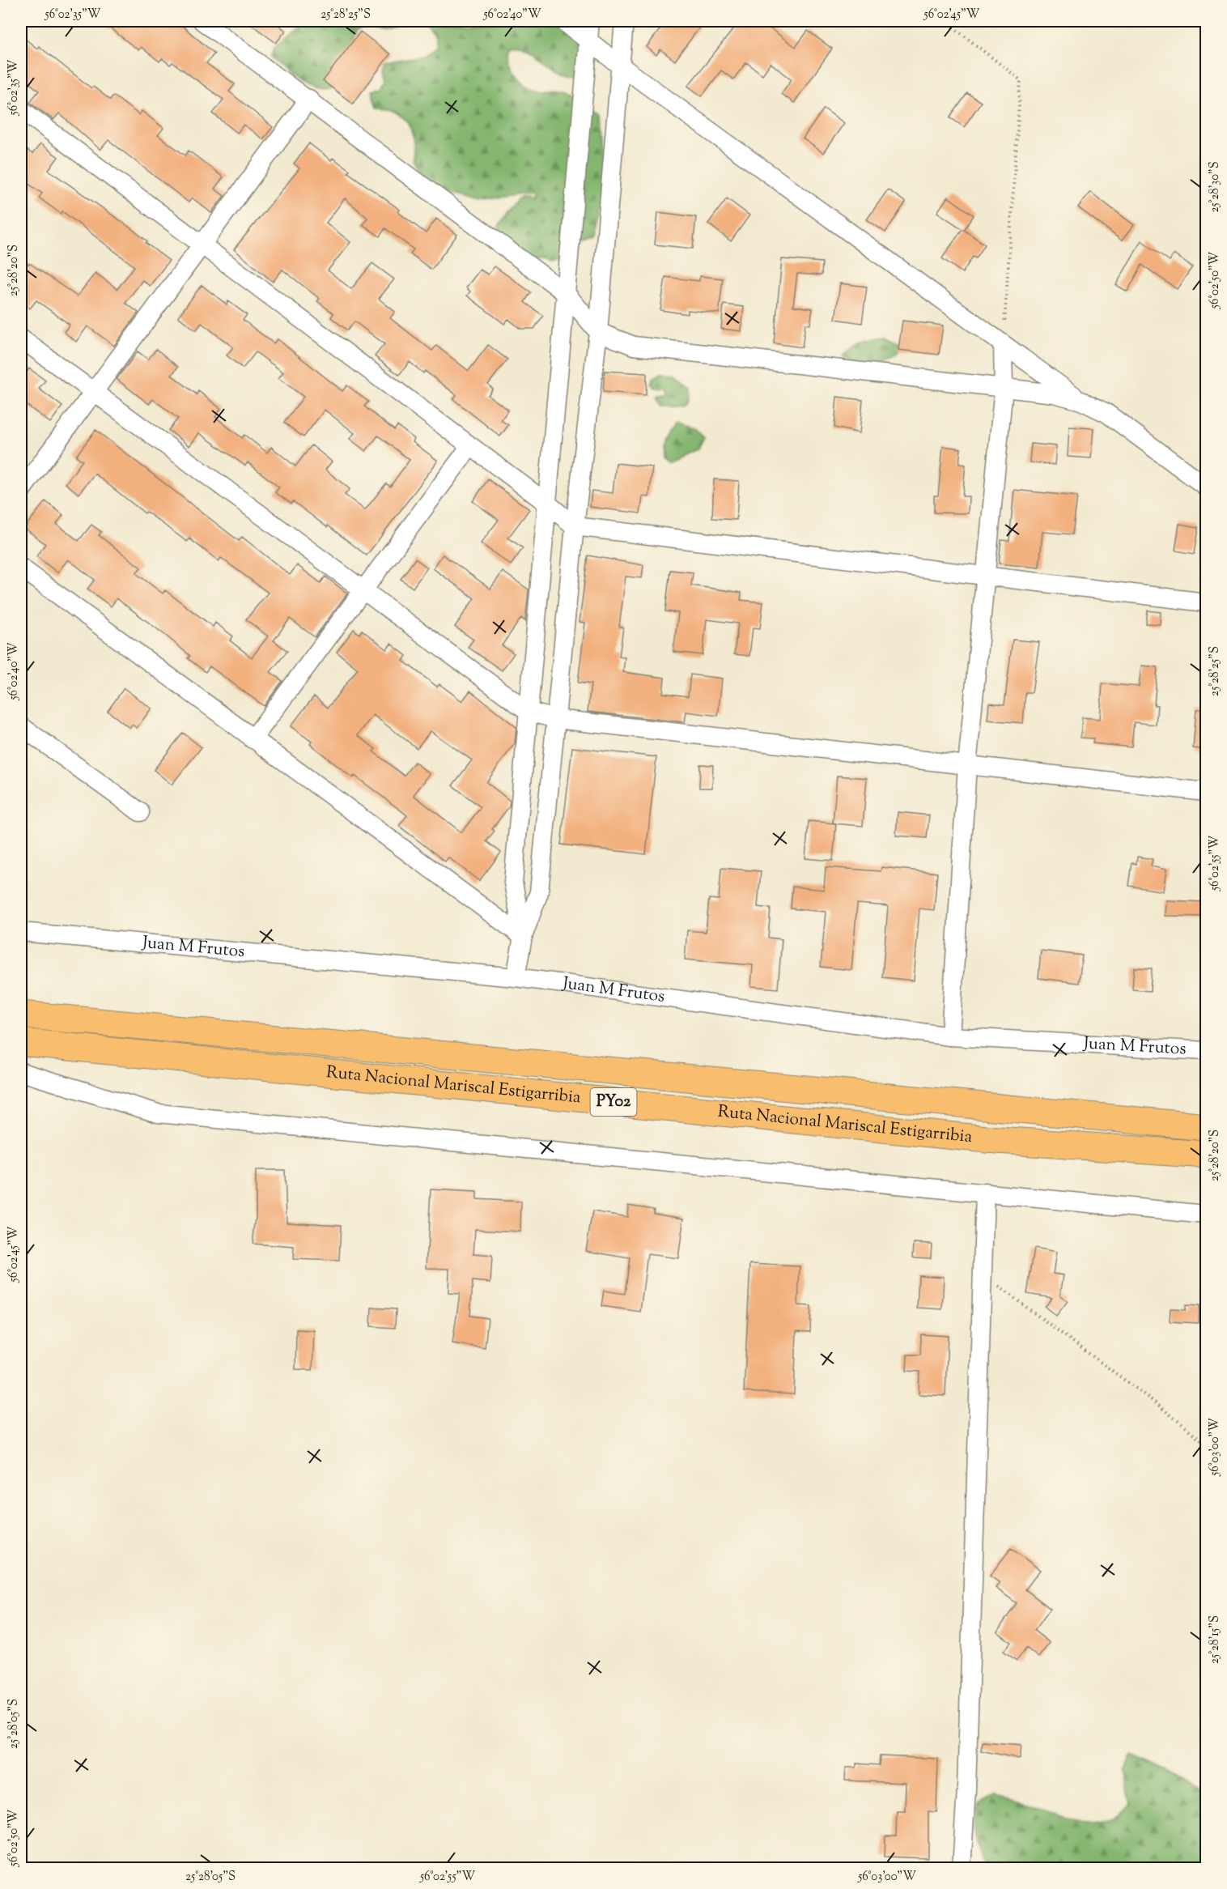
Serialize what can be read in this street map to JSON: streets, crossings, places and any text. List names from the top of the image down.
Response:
{
  "streets": {
    "highway": ["Ruta Nacional Mariscal Estigarribia", "PY02"],
    "street": ["Juan M Frutos"]
  },
  "coordinates": [
    "56°02'35\"W",
    "25°28'25\"S",
    "56°02'40\"W",
    "56°02'45\"W",
    "25°28'30\"S",
    "25°28'20\"S",
    "56°02'50\"W",
    "56°02'55\"W",
    "56°03'00\"W",
    "25°28'15\"S",
    "25°28'05\"S"
  ]
}
